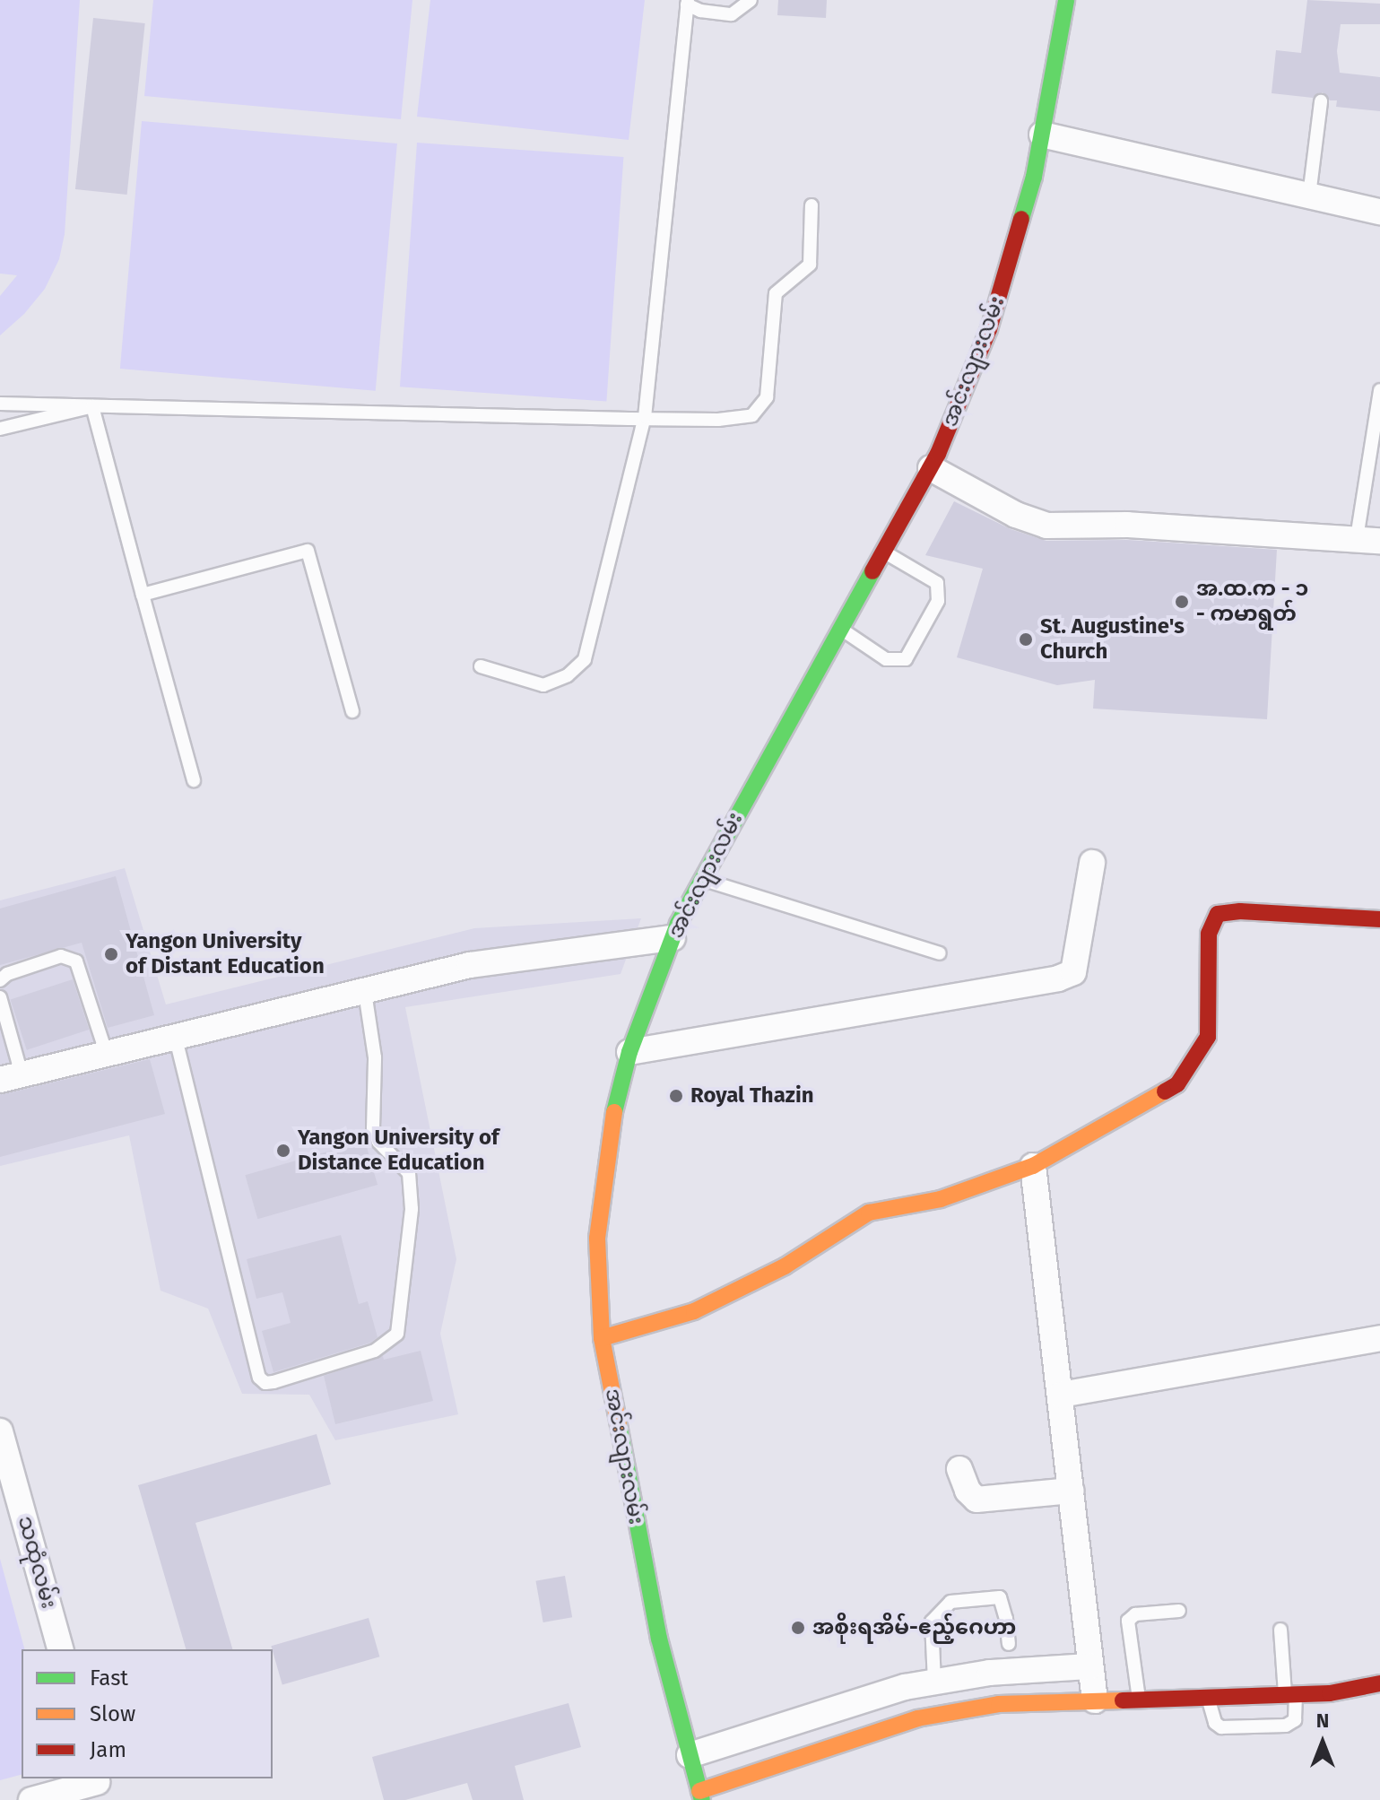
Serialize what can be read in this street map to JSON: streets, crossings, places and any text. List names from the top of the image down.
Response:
{
  "streets": {
    "main road": ["အင်းလျားလမ်း"],
    "street": ["သထုံလမ်း"]
  },
  "places": [
    "အ.ထ.က - ၁ - ကမာရွတ်",
    "St. Augustine's Church",
    "Yangon University of Distant Education",
    "Royal Thazin",
    "Yangon University of Distance Education",
    "အစိုးရအိမ်-ဧည့်ဂေဟာ"
  ],
  "legend": ["Fast", "Slow", "Jam"],
  "north": "top"
}
